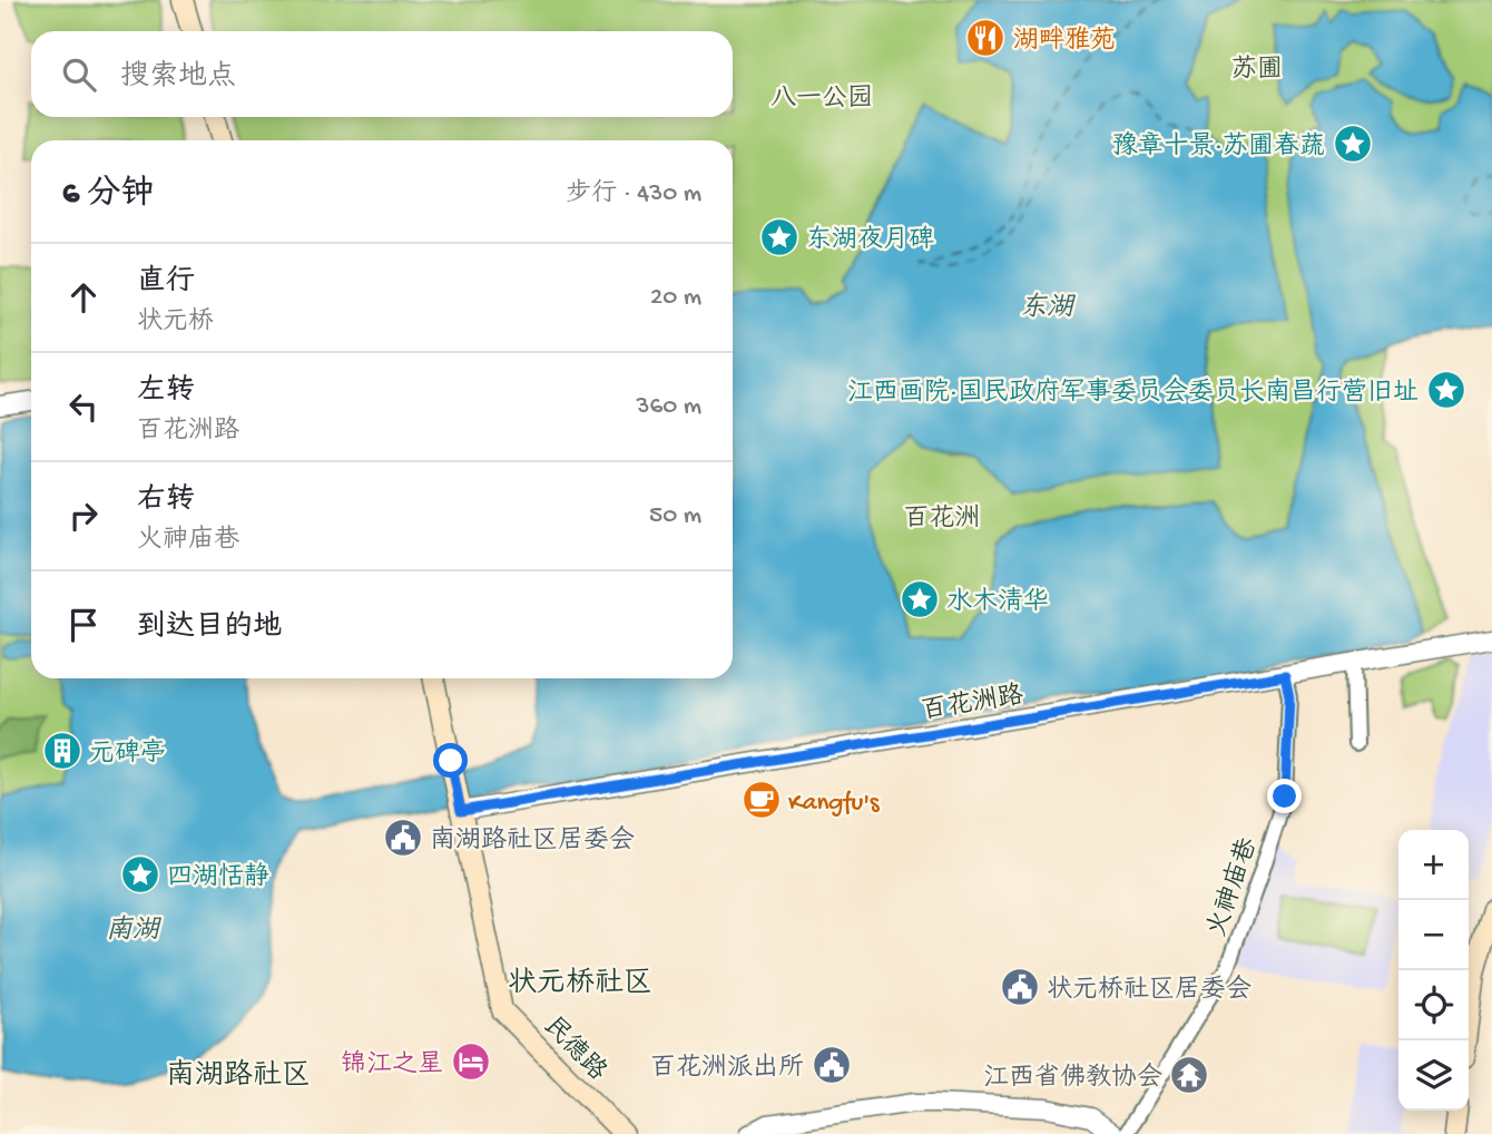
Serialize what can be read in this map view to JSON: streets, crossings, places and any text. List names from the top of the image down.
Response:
{
  "streets": {
    "main road": ["民德路"],
    "street": ["百花洲路", "火神庙巷"]
  },
  "crossings": [
    ["百花洲路", "火神庙巷"],
    ["百花洲路", "民德路"]
  ],
  "districts": ["状元桥社区", "南湖路社区"],
  "water": ["东湖", "南湖"],
  "parks": ["苏圃", "八一公园", "百花洲"],
  "places": {
    "restaurant": ["湖畔雅苑"],
    "place": [
      "豫章十景·苏圃春蔬",
      "东湖夜月碑",
      "江西画院·国民政府军事委员会委员长南昌行营旧址",
      "水木清华",
      "四湖恬静"
    ],
    "building": ["元碑亭"],
    "cafe": ["Kangfu's"],
    "public building": ["南湖路社区居委会", "状元桥社区居委会", "百花洲派出所"],
    "hotel": ["锦江之星"],
    "temple": ["江西省佛教协会"]
  },
  "page": {
    "search": "搜索地点",
    "heading": ["6 分钟", "步行 · 430 m"],
    "list": [
      ["直行", "状元桥", "20 m"],
      ["左转", "百花洲路", "360 m"],
      ["右转", "火神庙巷", "50 m"],
      "到达目的地"
    ],
    "map_buttons": ["+", "−"]
  }
}
